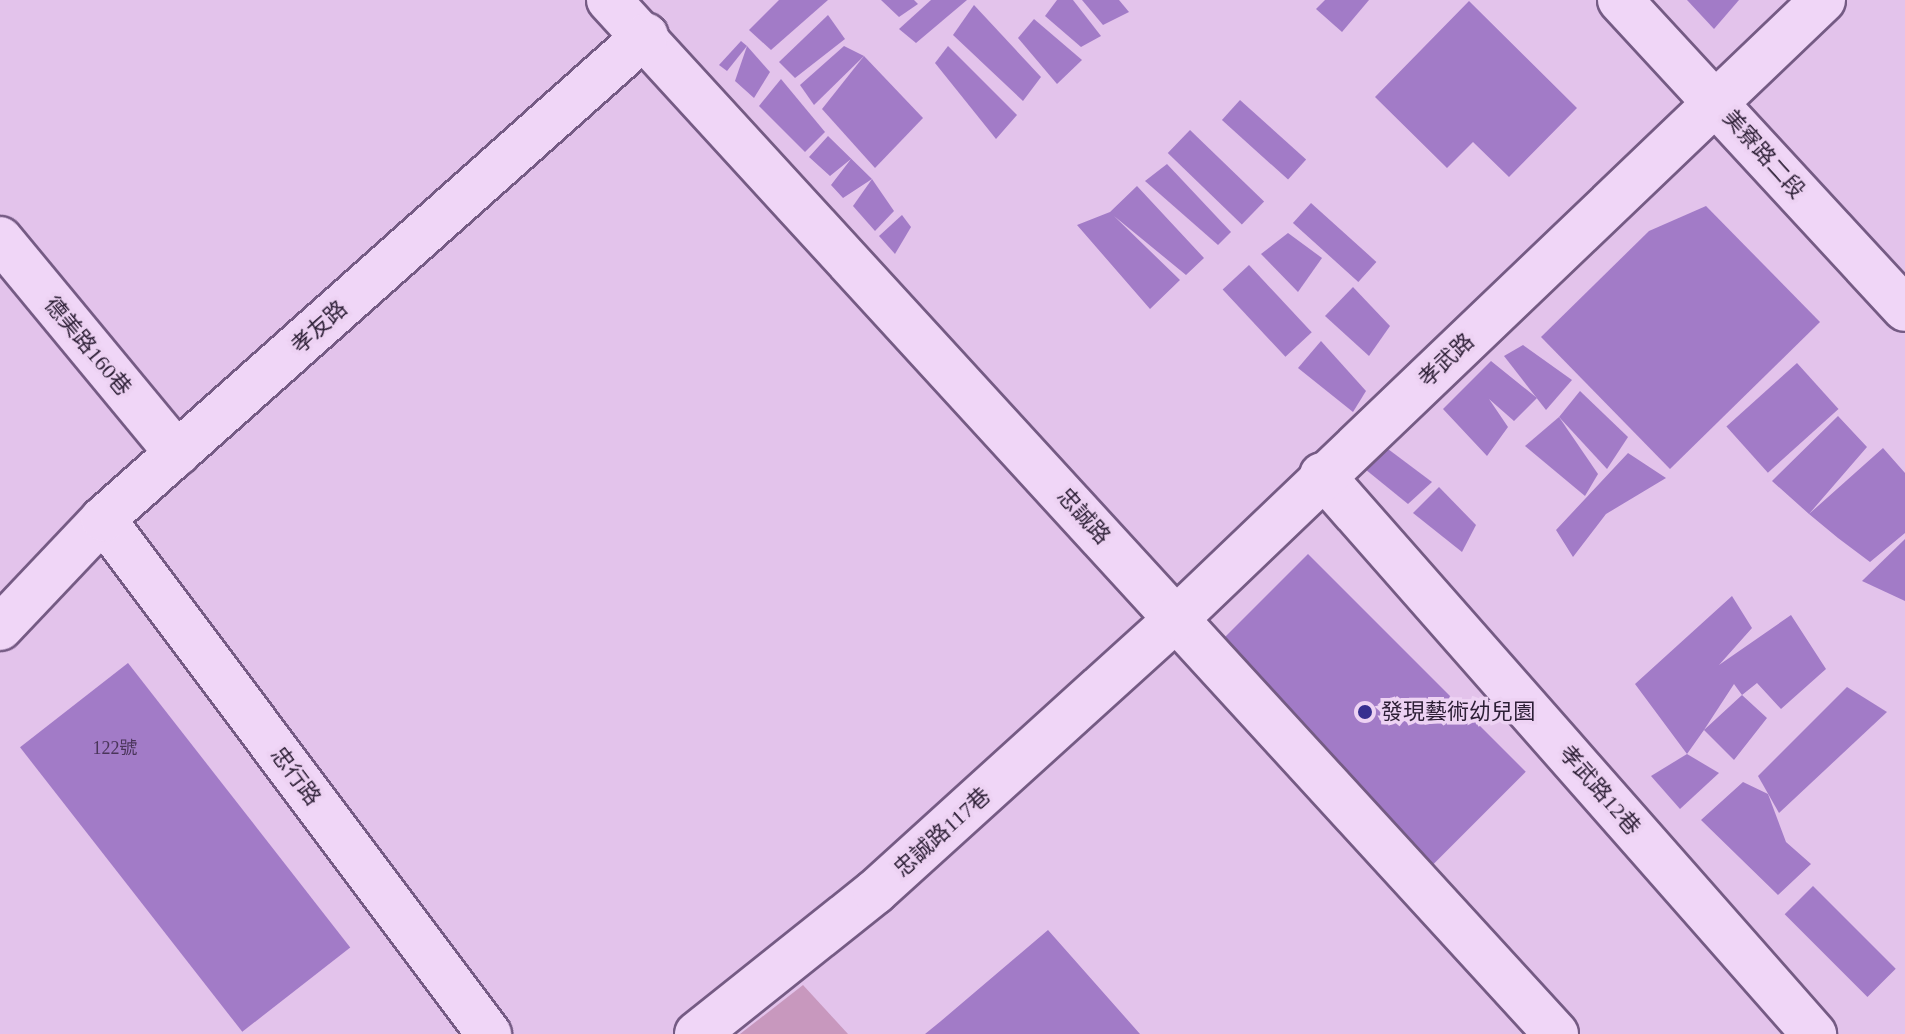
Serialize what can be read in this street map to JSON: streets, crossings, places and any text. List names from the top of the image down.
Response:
{
  "streets": {
    "street": [
      "美寮路二段",
      "孝友路",
      "德美路160巷",
      "孝武路",
      "忠誠路",
      "忠行路",
      "孝武路12巷",
      "忠誠路117巷"
    ]
  },
  "crossings": [
    ["美寮路二段", "孝武路"],
    ["孝友路", "德美路160巷"],
    ["孝友路", "忠誠路"],
    ["孝友路", "忠行路"],
    ["孝武路", "忠誠路"],
    ["孝武路", "孝武路12巷"],
    ["孝武路", "忠誠路117巷"],
    ["忠誠路", "忠誠路117巷"]
  ],
  "places": ["發現藝術幼兒園"],
  "house_numbers": ["122號"]
}
